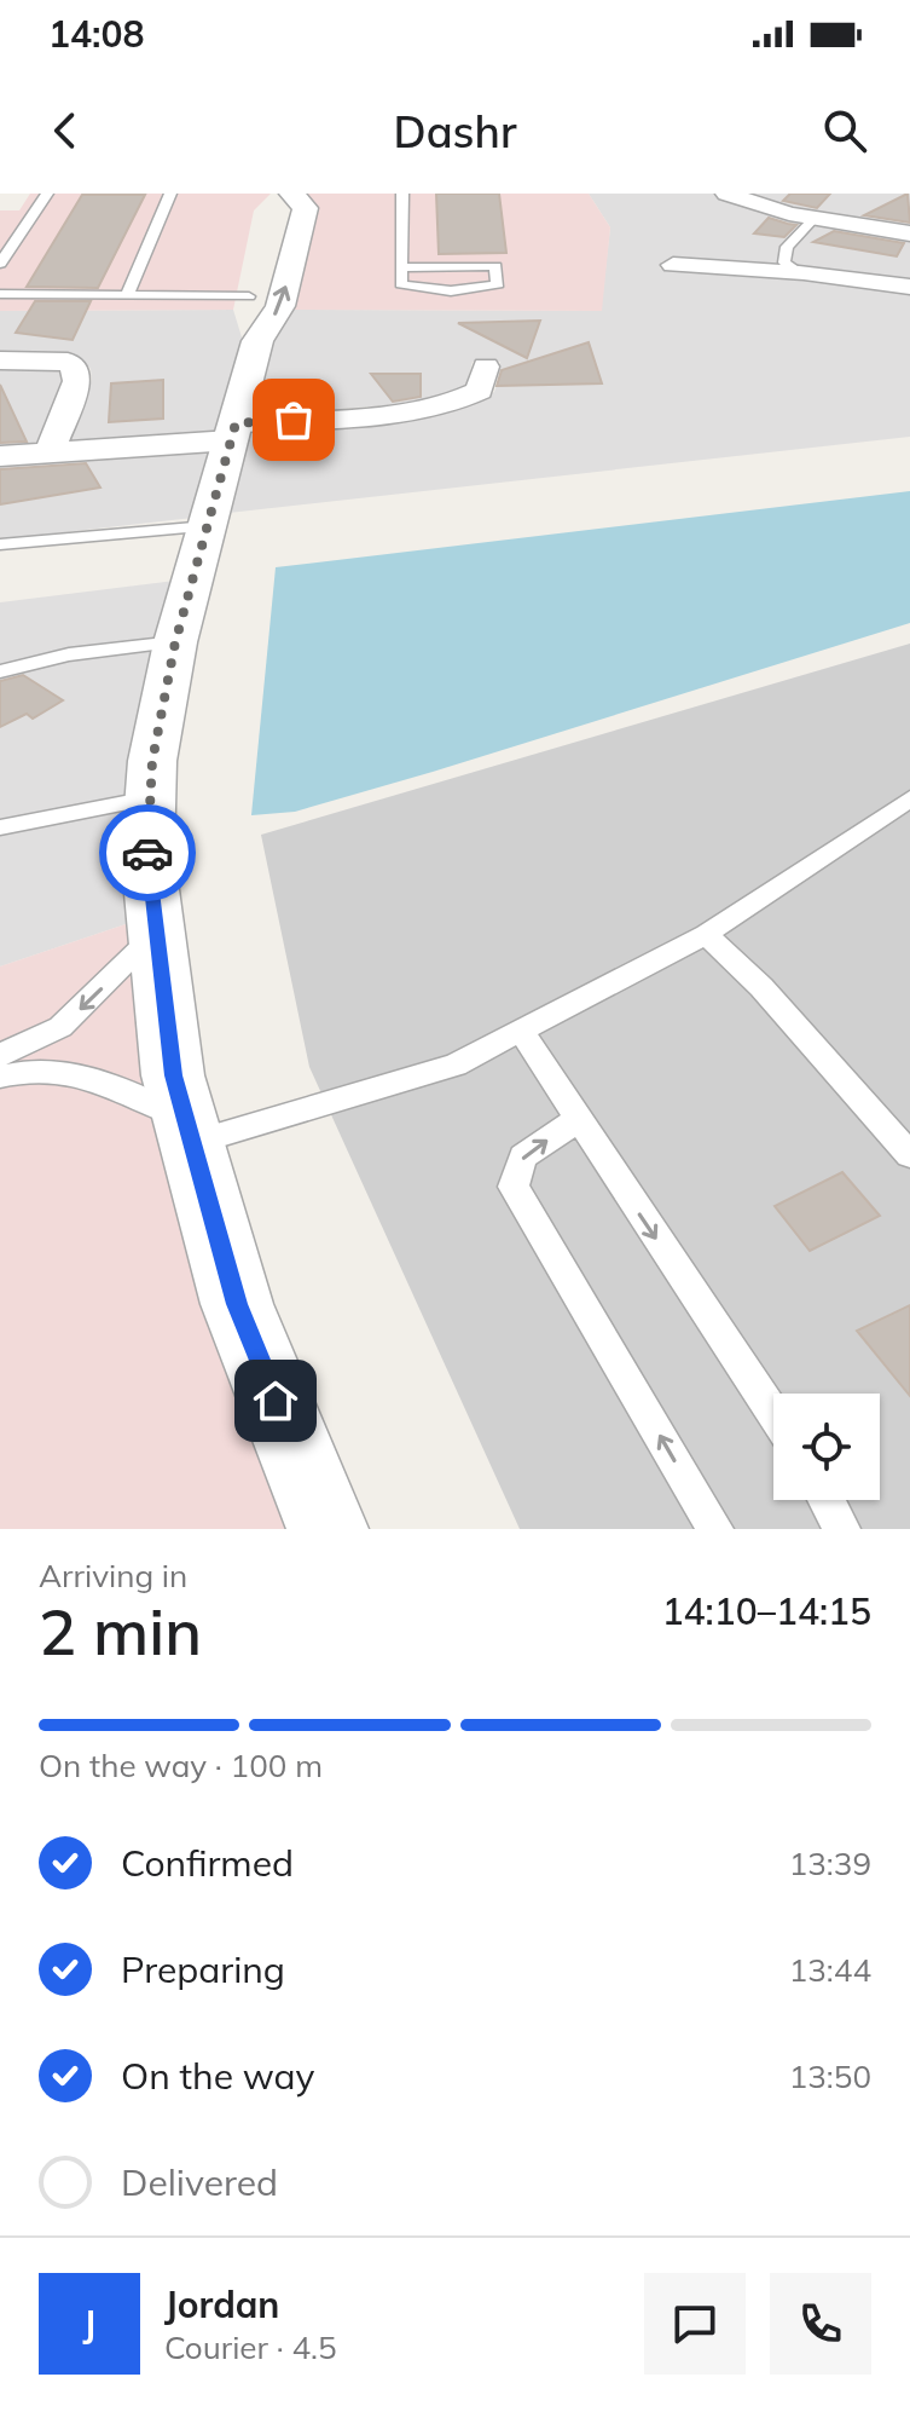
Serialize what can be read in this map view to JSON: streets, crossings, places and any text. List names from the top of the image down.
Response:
{
  "page": {
    "status": "14:08",
    "header": "Dashr",
    "heading": ["2 min", "Arriving in", "14:10–14:15"],
    "panel": ["Jordan", "Courier · 4.5"],
    "bar": "On the way · 100 m",
    "list": [
      ["Confirmed", "13:39"],
      ["Preparing", "13:44"],
      ["On the way", "13:50"],
      "Delivered"
    ],
    "round": "J"
  }
}
